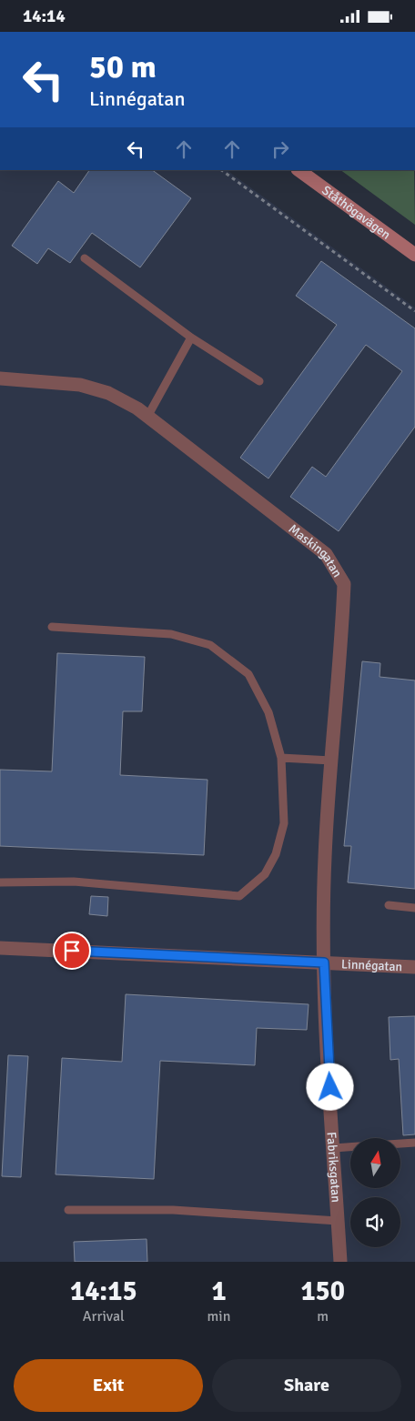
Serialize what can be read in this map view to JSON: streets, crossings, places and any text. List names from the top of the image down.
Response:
{
  "streets": {
    "main road": ["Ståthögavägen"],
    "street": ["Maskingatan", "Linnégatan", "Fabriksgatan"]
  },
  "crossings": [
    ["Maskingatan", "Linnégatan"],
    ["Maskingatan", "Fabriksgatan"],
    ["Linnégatan", "Fabriksgatan"]
  ],
  "north": "top",
  "page": {
    "status": "14:14",
    "turn": ["50 m", "Linnégatan"],
    "eta": [
      "14:15",
      "Arrival",
      "1",
      "min",
      "150",
      "m"
    ],
    "buttons": ["Exit", "Share"]
  }
}
